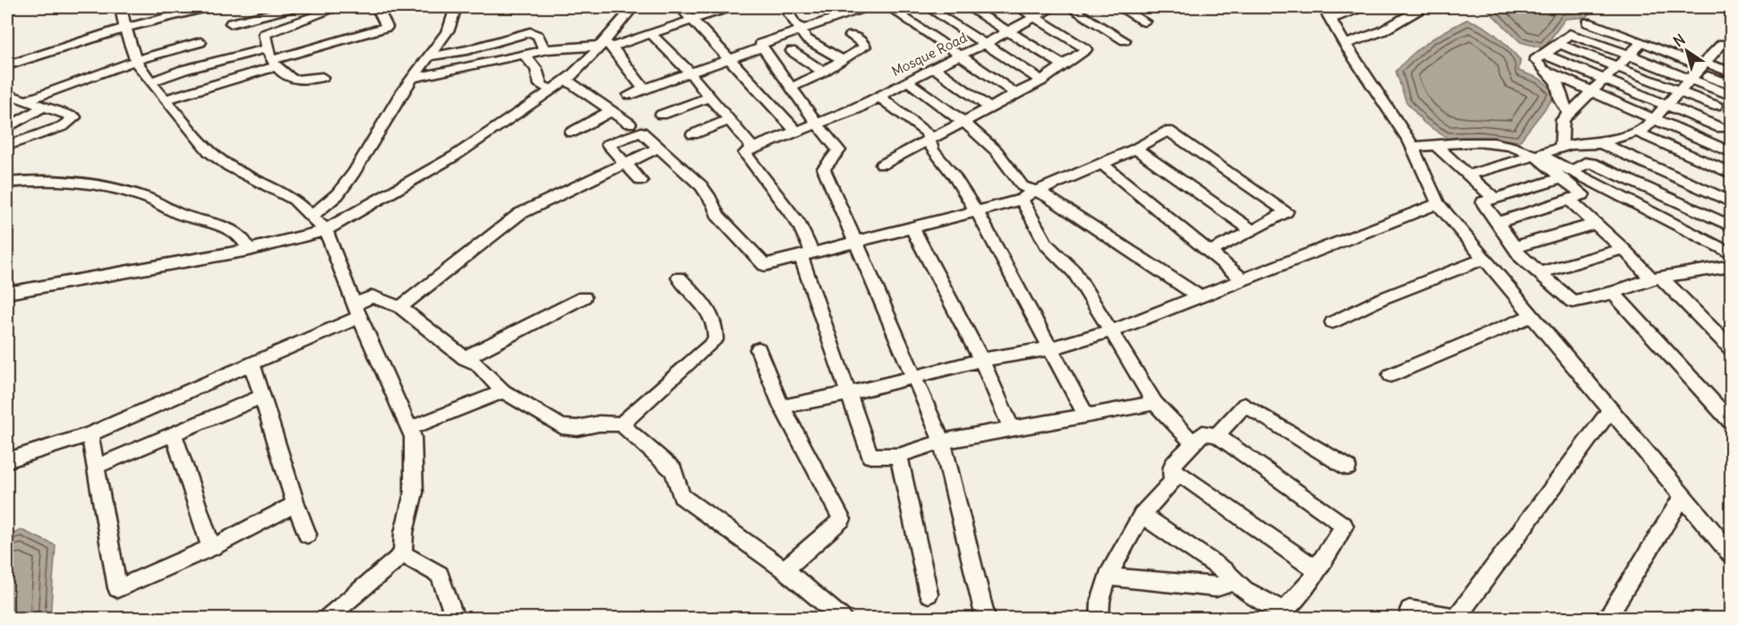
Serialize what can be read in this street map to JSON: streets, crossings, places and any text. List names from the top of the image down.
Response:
{
  "streets": {
    "street": ["Mosque Road"]
  },
  "north": "top left"
}
